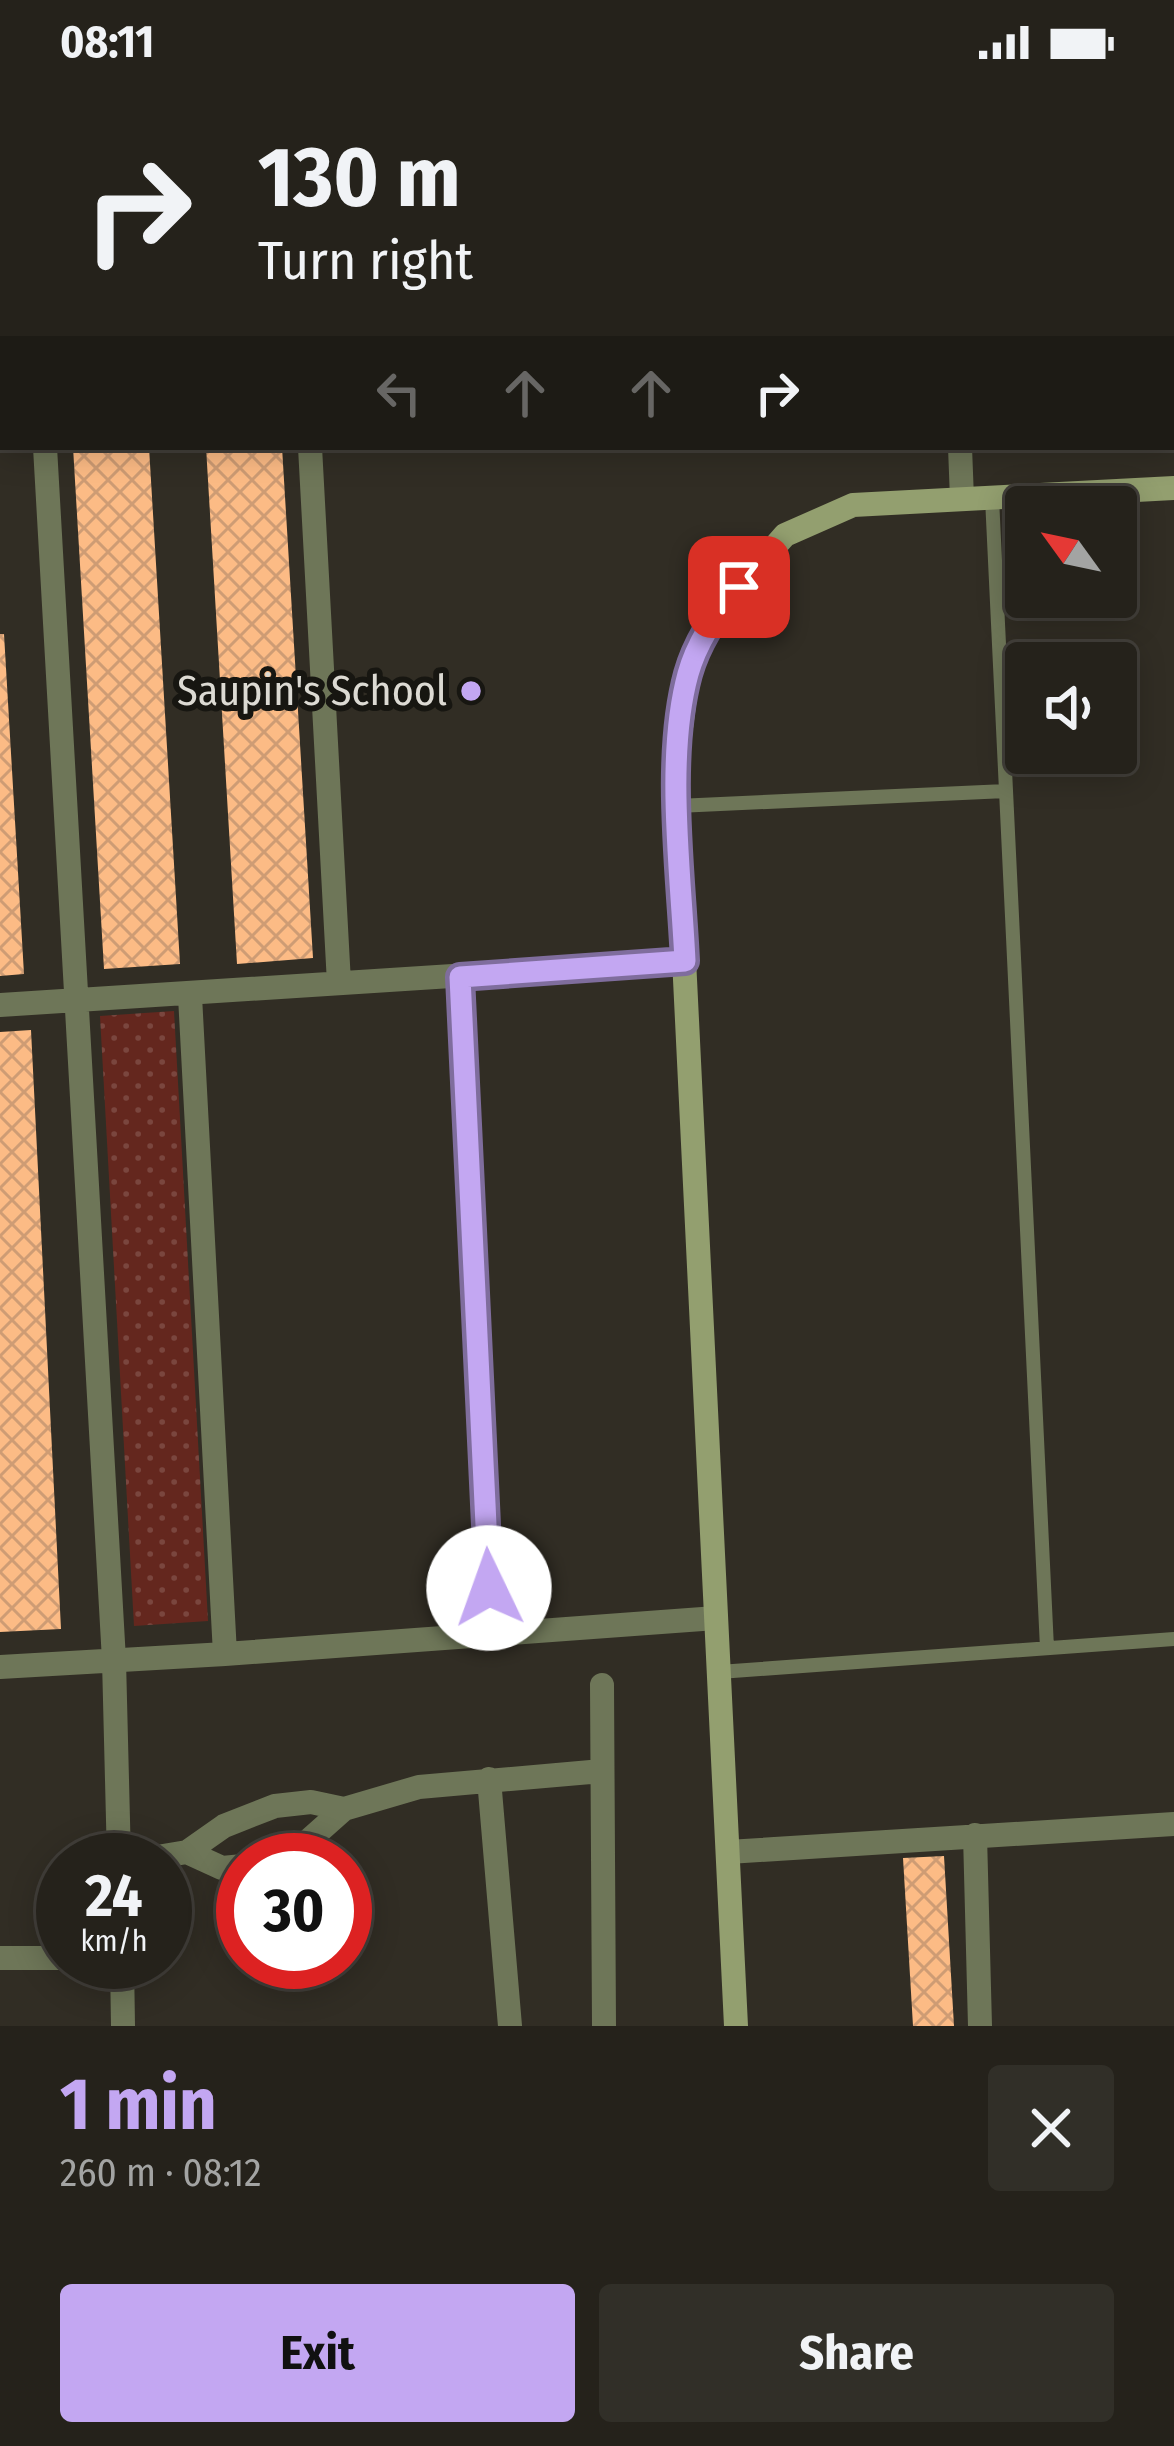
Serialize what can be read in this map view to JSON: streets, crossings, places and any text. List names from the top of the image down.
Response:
{
  "places": ["Saupin's School"],
  "north": "top left",
  "page": {
    "status": "08:11",
    "turn": ["130 m", "Turn right"],
    "speed": "24 km/h",
    "limit": "30",
    "heading": ["1 min", "260 m · 08:12"],
    "buttons": ["Exit", "Share"]
  }
}
